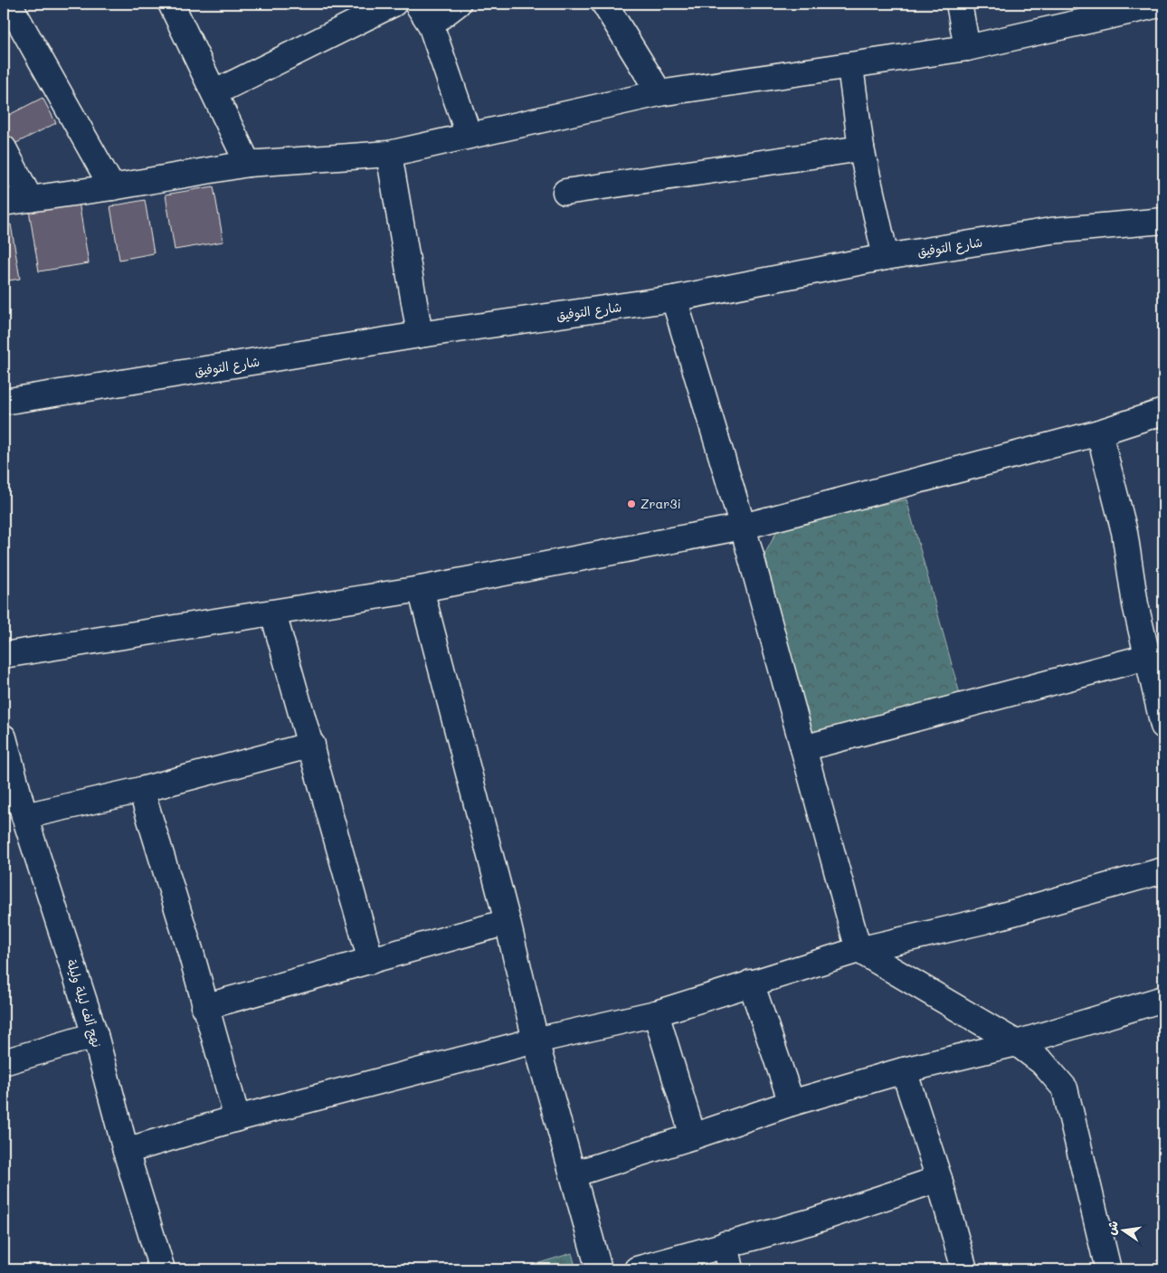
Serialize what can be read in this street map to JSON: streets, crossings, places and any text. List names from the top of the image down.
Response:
{
  "streets": {
    "street": ["شارع التوفيق", "نهج ألف ليلة وليلة"]
  },
  "places": ["Zrar3i"],
  "north": "left"
}
